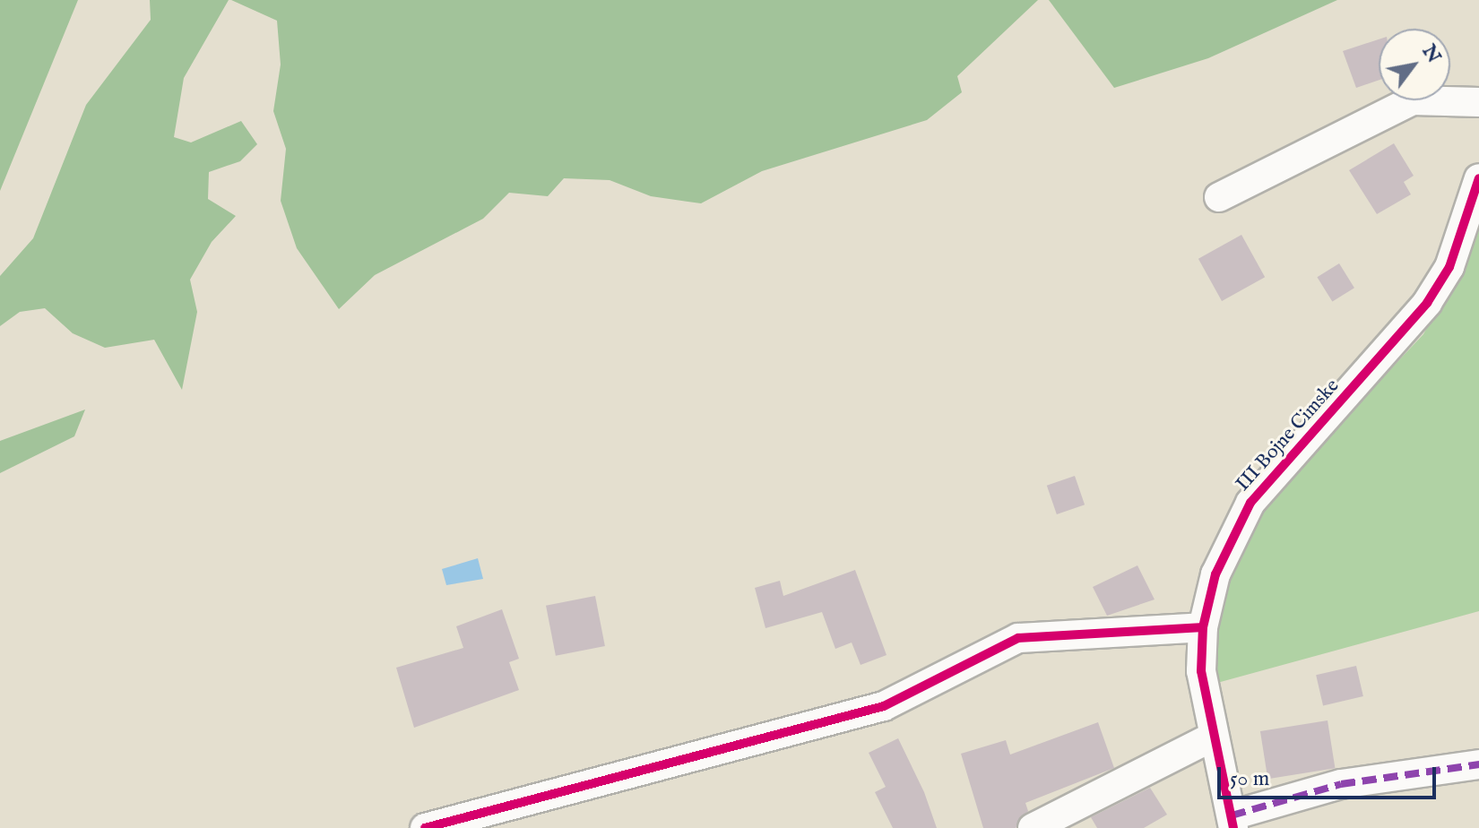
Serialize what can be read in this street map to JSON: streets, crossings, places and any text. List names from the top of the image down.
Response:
{
  "streets": {
    "street": ["III Bojne Cimske"]
  },
  "scale_bar": "50 m",
  "north": "top right"
}
